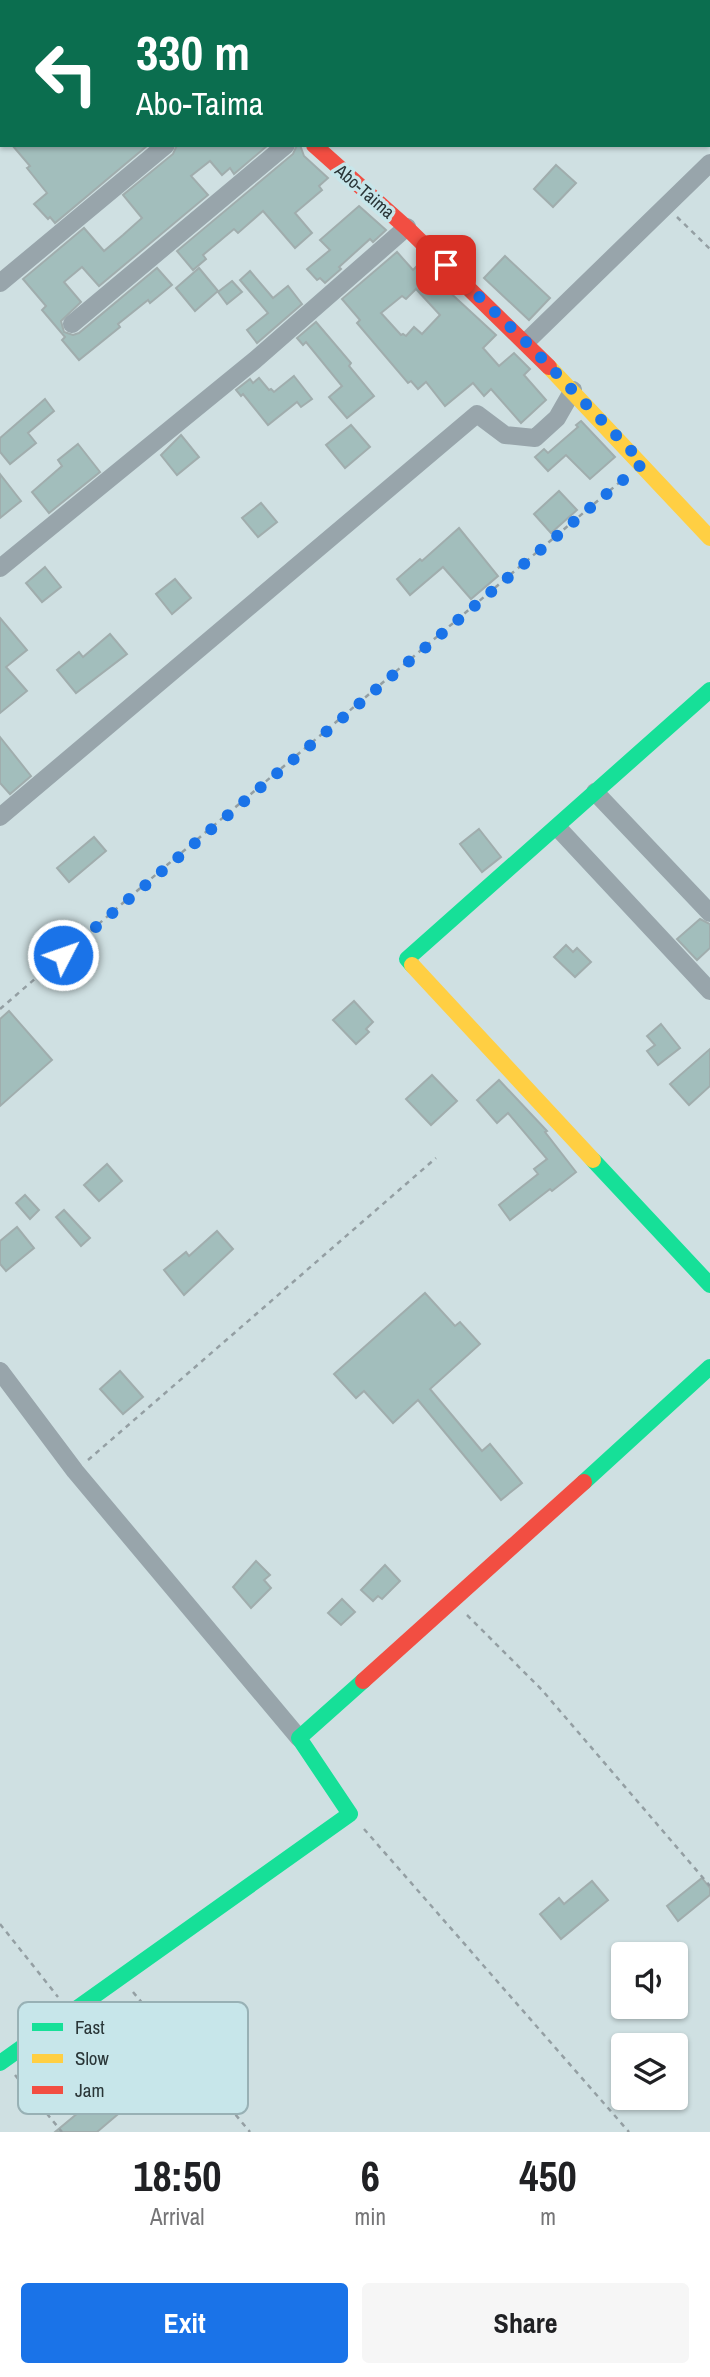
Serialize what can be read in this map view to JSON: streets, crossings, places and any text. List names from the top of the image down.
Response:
{
  "streets": {
    "street": ["Abo-Taima"]
  },
  "legend": ["Fast", "Slow", "Jam"],
  "page": {
    "turn": ["330 m", "Abo-Taima"],
    "eta": [
      "18:50",
      "Arrival",
      "6",
      "min",
      "450",
      "m"
    ],
    "buttons": ["Exit", "Share"]
  }
}
